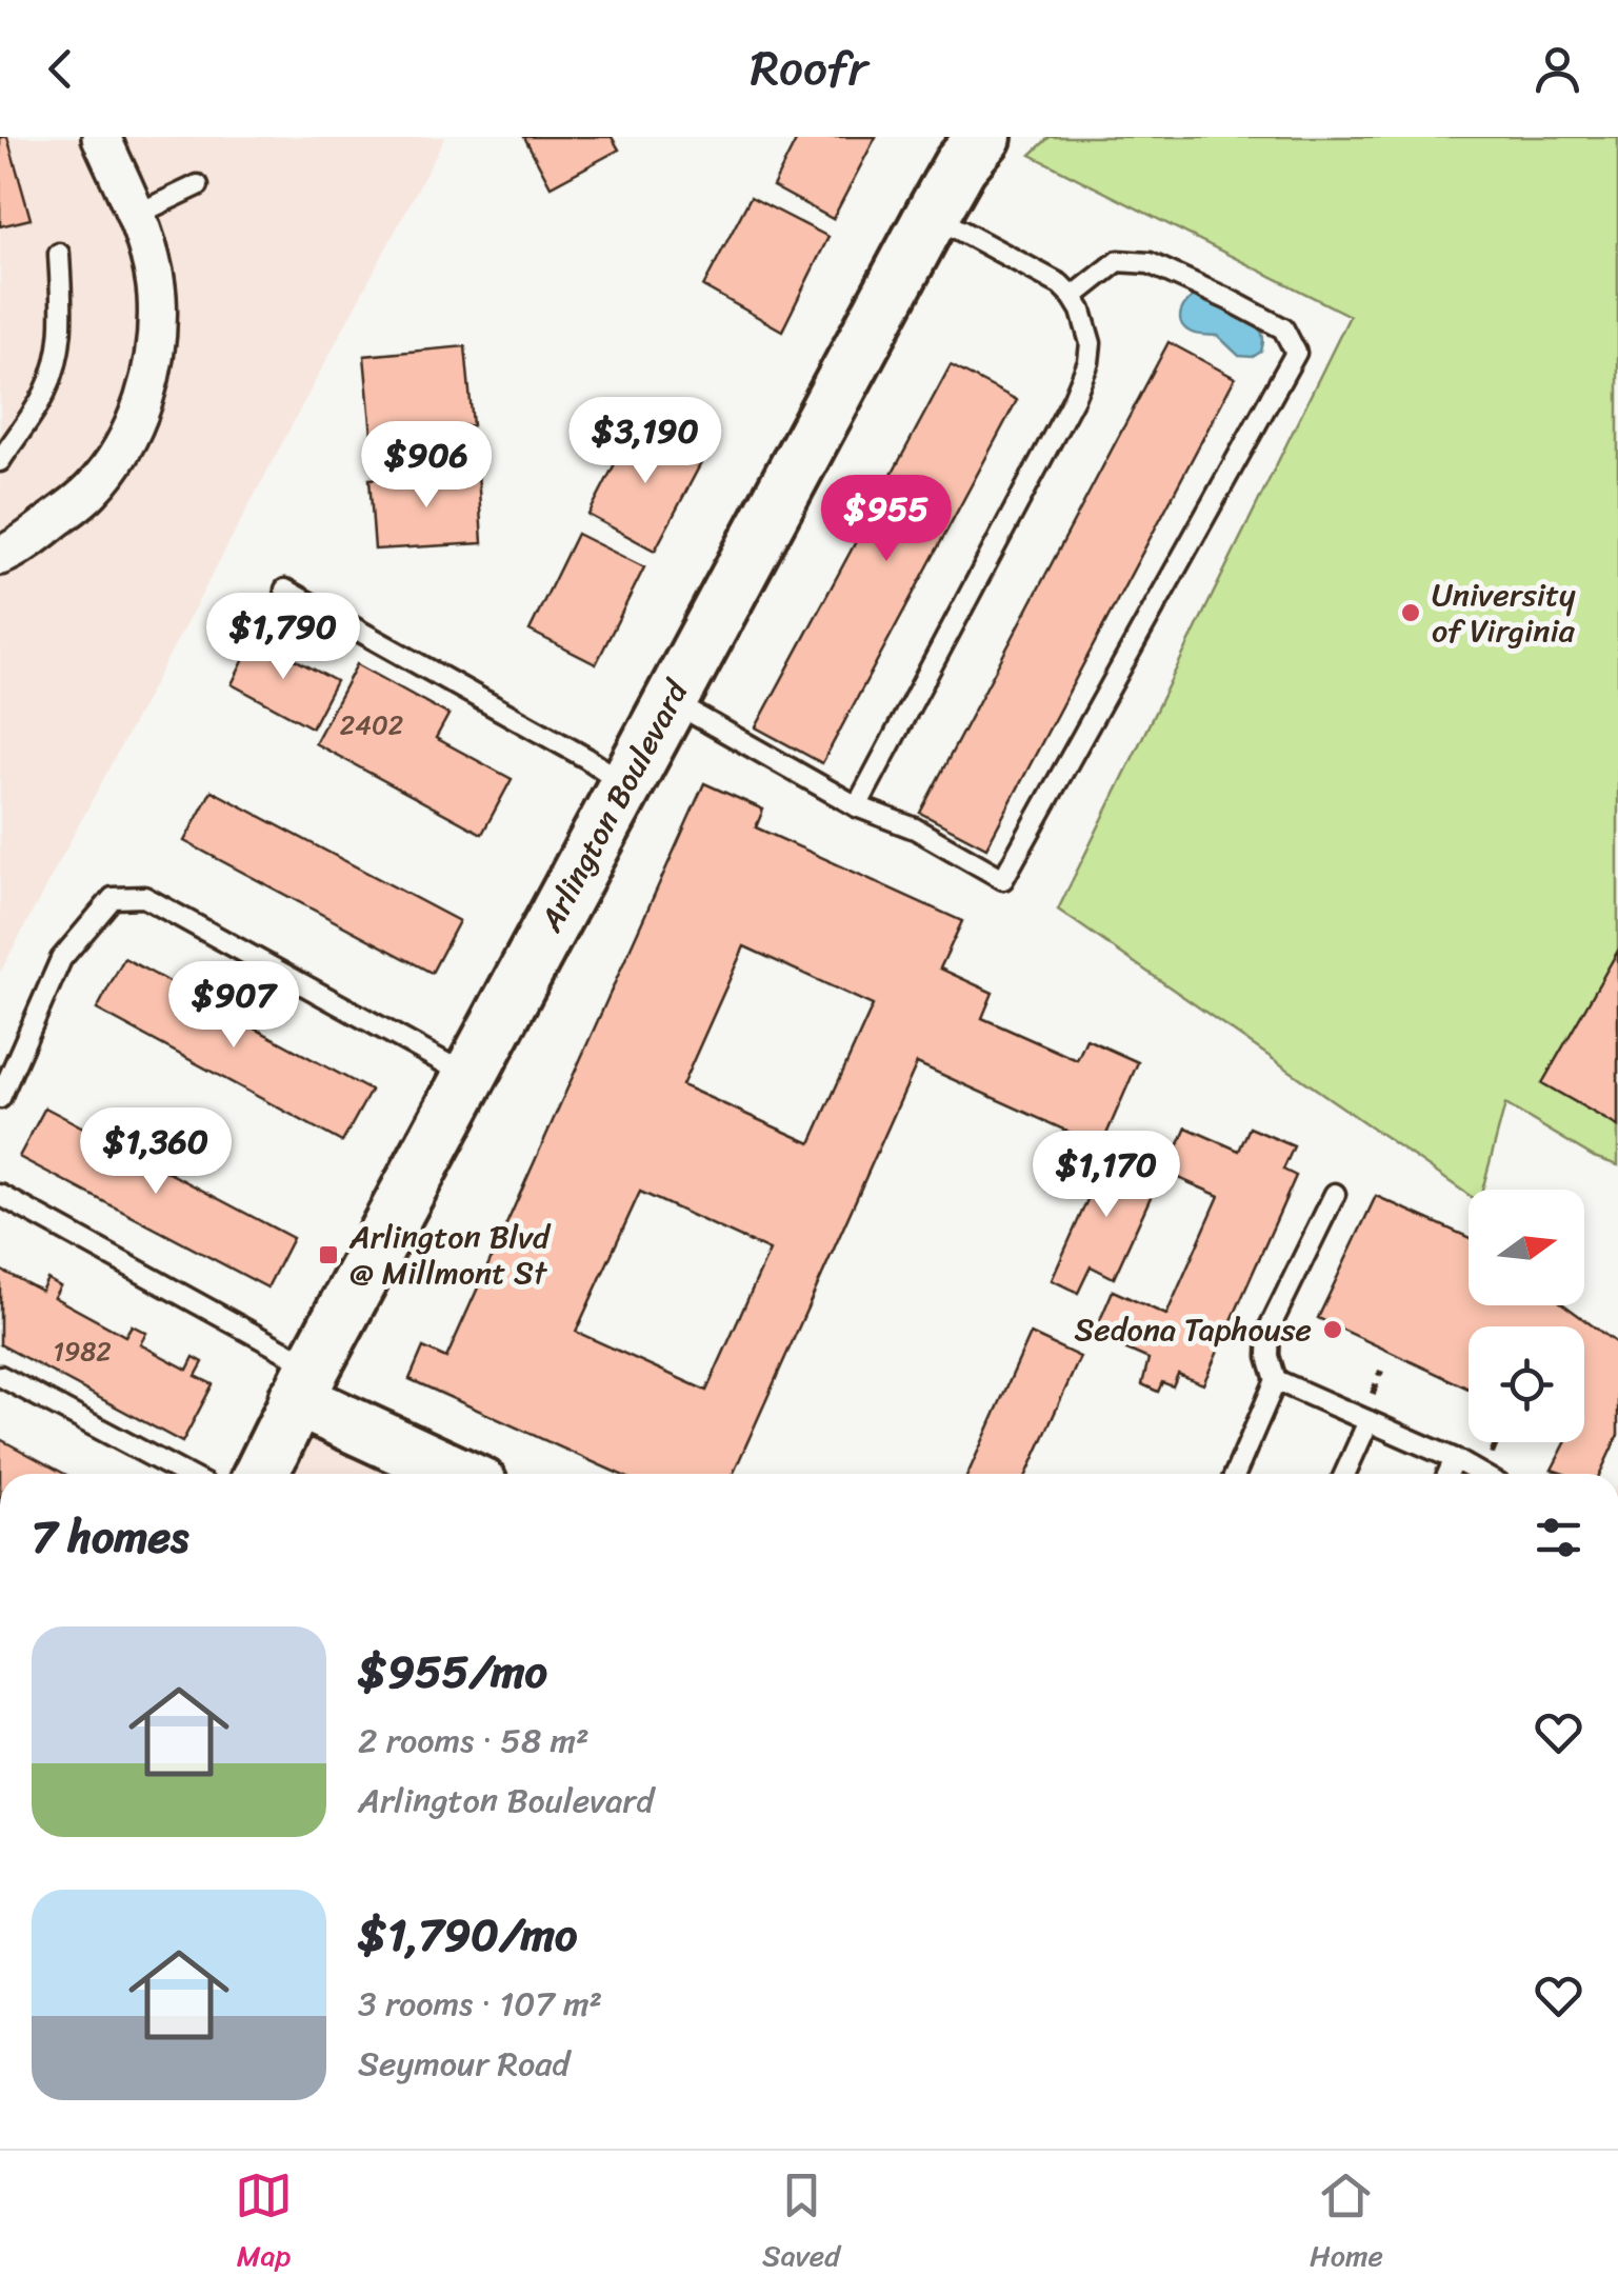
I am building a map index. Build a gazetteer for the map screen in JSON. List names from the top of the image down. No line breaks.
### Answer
{"streets":{"street":["Arlington Boulevard"]},"places":{"other":["University of Virginia","Sedona Taphouse"],"transit":["Arlington Blvd @ Millmont St"]},"house_numbers":["2402","1982"],"north":"right","page":{"header":"Roofr","price":["$3,190","$906","$955","$1,790","$907","$1,360","$1,170"],"heading":"7 homes","list":[{"name":"$955/mo","note":"2 rooms · 58 m² · Arlington Boulevard"},{"name":"$1,790/mo","note":"3 rooms · 107 m² · Seymour Road"}],"tabs":["Map","Saved","Home"]}}
